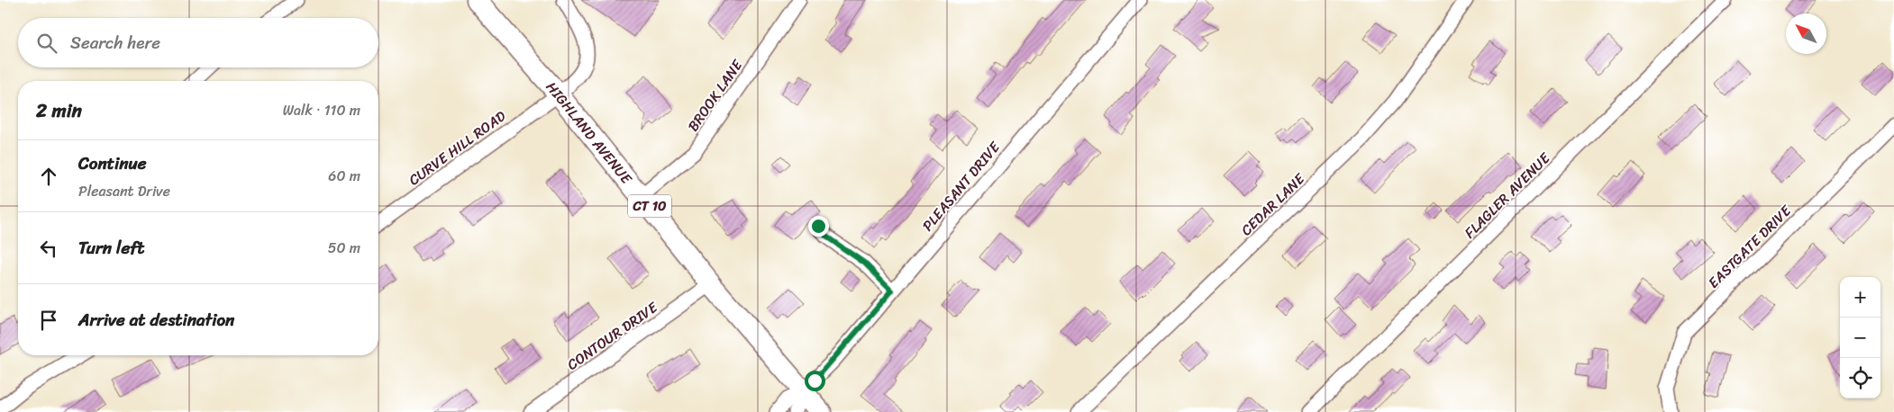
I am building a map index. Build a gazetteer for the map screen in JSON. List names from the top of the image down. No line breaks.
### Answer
{"streets":{"highway":["HIGHLAND AVENUE","CT 10"],"street":["BROOK LANE","CURVE HILL ROAD","PLEASANT DRIVE","FLAGLER AVENUE","CEDAR LANE","EASTGATE DRIVE","CONTOUR DRIVE"]},"crossings":[["BROOK LANE","HIGHLAND AVENUE"],["HIGHLAND AVENUE","CURVE HILL ROAD"],["HIGHLAND AVENUE","PLEASANT DRIVE"],["HIGHLAND AVENUE","CONTOUR DRIVE"]],"north":"top left","page":{"search":"Search here","heading":["2 min","Walk · 110 m"],"list":[["Continue","Pleasant Drive","60 m"],["Turn left","50 m"],"Arrive at destination"],"map_buttons":["+","−"]}}
